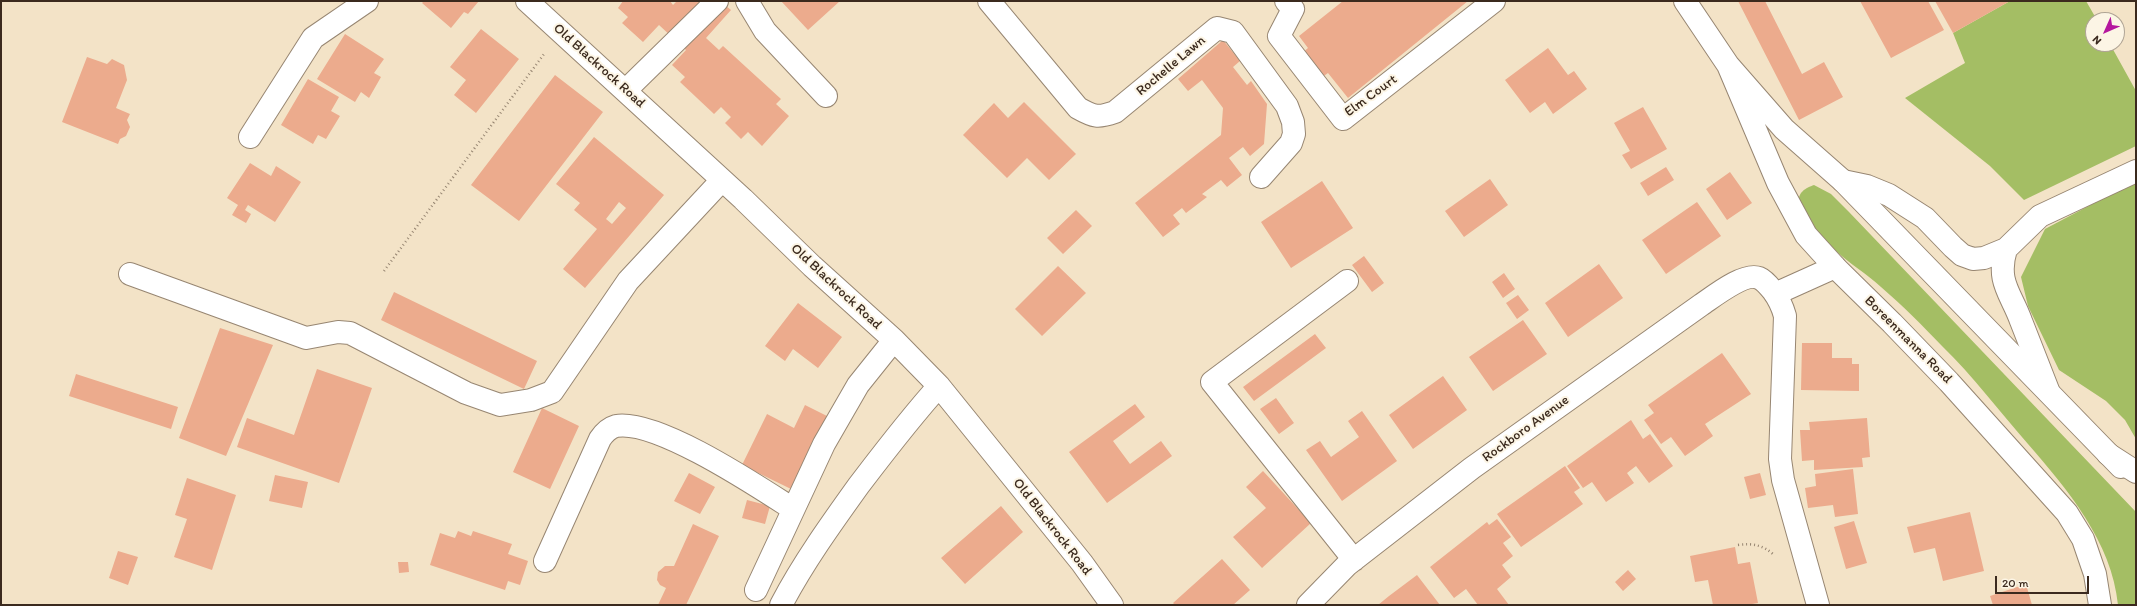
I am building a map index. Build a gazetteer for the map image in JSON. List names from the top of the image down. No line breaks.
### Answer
{"streets":{"main road":["Old Blackrock Road","Rochelle Lawn","Elm Court","Boreenmanna Road","Rockboro Avenue"]},"scale_bar":"20 m","north":"bottom left"}
